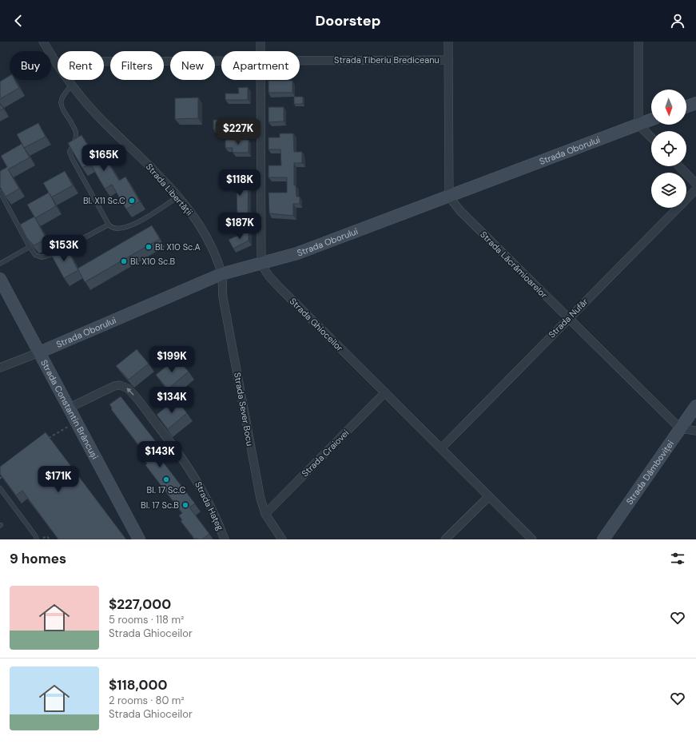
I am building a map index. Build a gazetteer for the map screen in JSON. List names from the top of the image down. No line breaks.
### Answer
{"streets":{"street":["Strada Tiberiu Brediceanu","Strada Oborului","Strada Libertății","Strada Lăcrămioarelor","Strada Nufăr","Strada Ghioceilor","Strada Constantin Brâncuși","Strada Sever Bocu","Strada Craiovei","Strada Dâmboviței","Strada Hațeg"]},"crossings":[["Strada Oborului","Strada Libertății"],["Strada Oborului","Strada Lăcrămioarelor"],["Strada Oborului","Strada Ghioceilor"],["Strada Oborului","Strada Constantin Brâncuși"],["Strada Oborului","Strada Sever Bocu"],["Strada Libertății","Strada Sever Bocu"],["Strada Lăcrămioarelor","Strada Nufăr"],["Strada Lăcrămioarelor","Strada Dâmboviței"],["Strada Nufăr","Strada Ghioceilor"],["Strada Ghioceilor","Strada Craiovei"],["Strada Constantin Brâncuși","Strada Hațeg"],["Strada Sever Bocu","Strada Craiovei"]],"one_way":["Strada Hațeg"],"places":["Bl. X11 Sc.C","Bl. X10 Sc.A","Bl. X10 Sc.B","Bl. 17 Sc.C","Bl. 17 Sc.B"],"north":"bottom","page":{"header":"Doorstep","chip":["Buy","Rent","Filters","New","Apartment"],"price":["$227K","$165K","$118K","$187K","$153K","$199K","$134K","$143K","$171K"],"heading":"9 homes","list":[{"name":"$227,000","note":"5 rooms · 118 m² · Strada Ghioceilor"},{"name":"$118,000","note":"2 rooms · 80 m² · Strada Ghioceilor"}]}}
